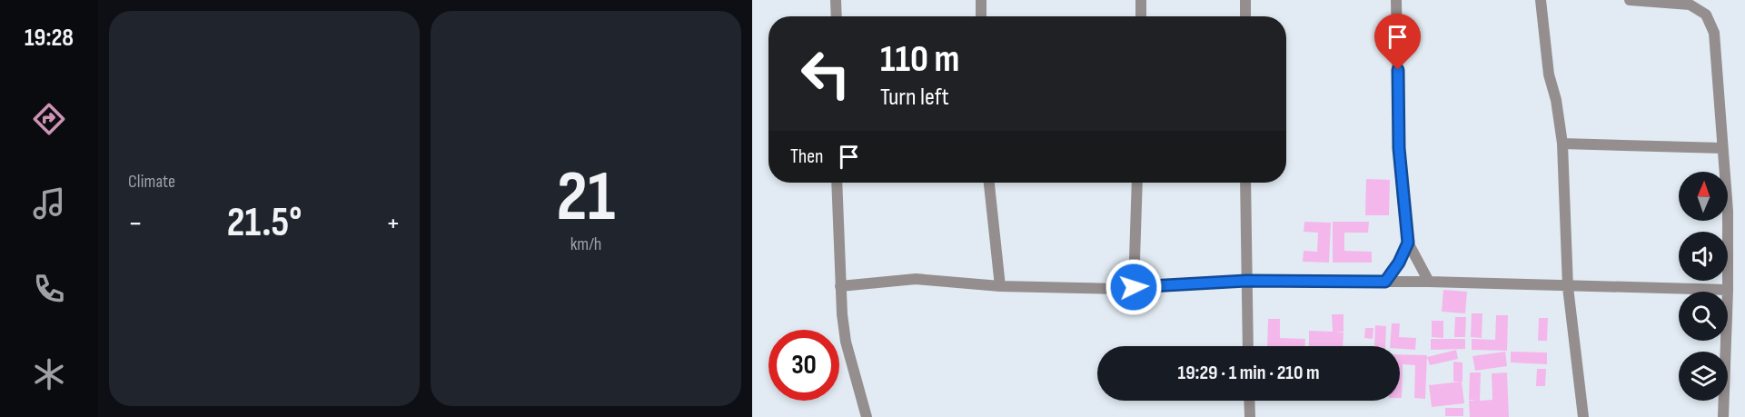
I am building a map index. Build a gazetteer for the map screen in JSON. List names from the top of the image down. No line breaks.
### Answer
{"north":"top","page":{"tabs":"19:28","tile":["Climate",["21","km/h"]],"turn":["110 m","Turn left"],"then":"Then","heat":["−","21.5°","+"],"limit":"30","trip":"19:29 · 1 min · 210 m"}}
